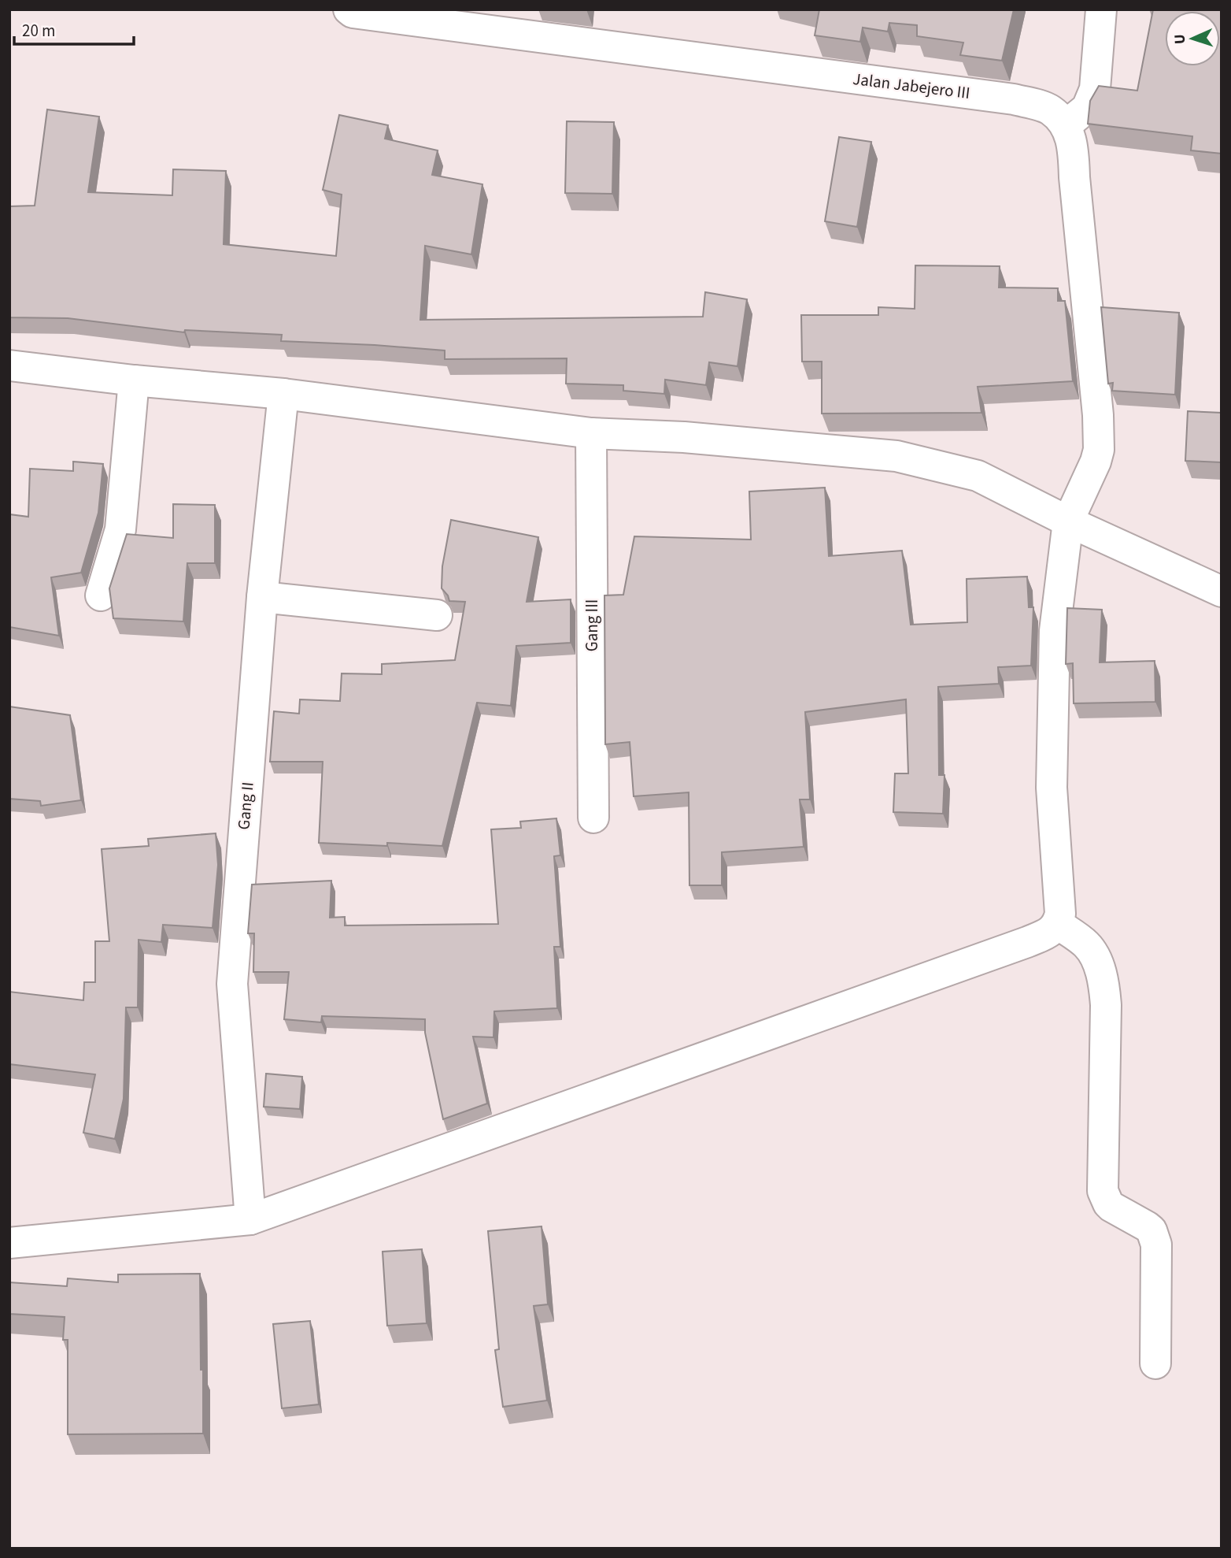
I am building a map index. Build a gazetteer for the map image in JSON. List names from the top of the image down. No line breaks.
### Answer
{"streets":{"street":["Jalan Jabejero III","Gang III","Gang II"]},"scale_bar":"20 m","north":"left"}
